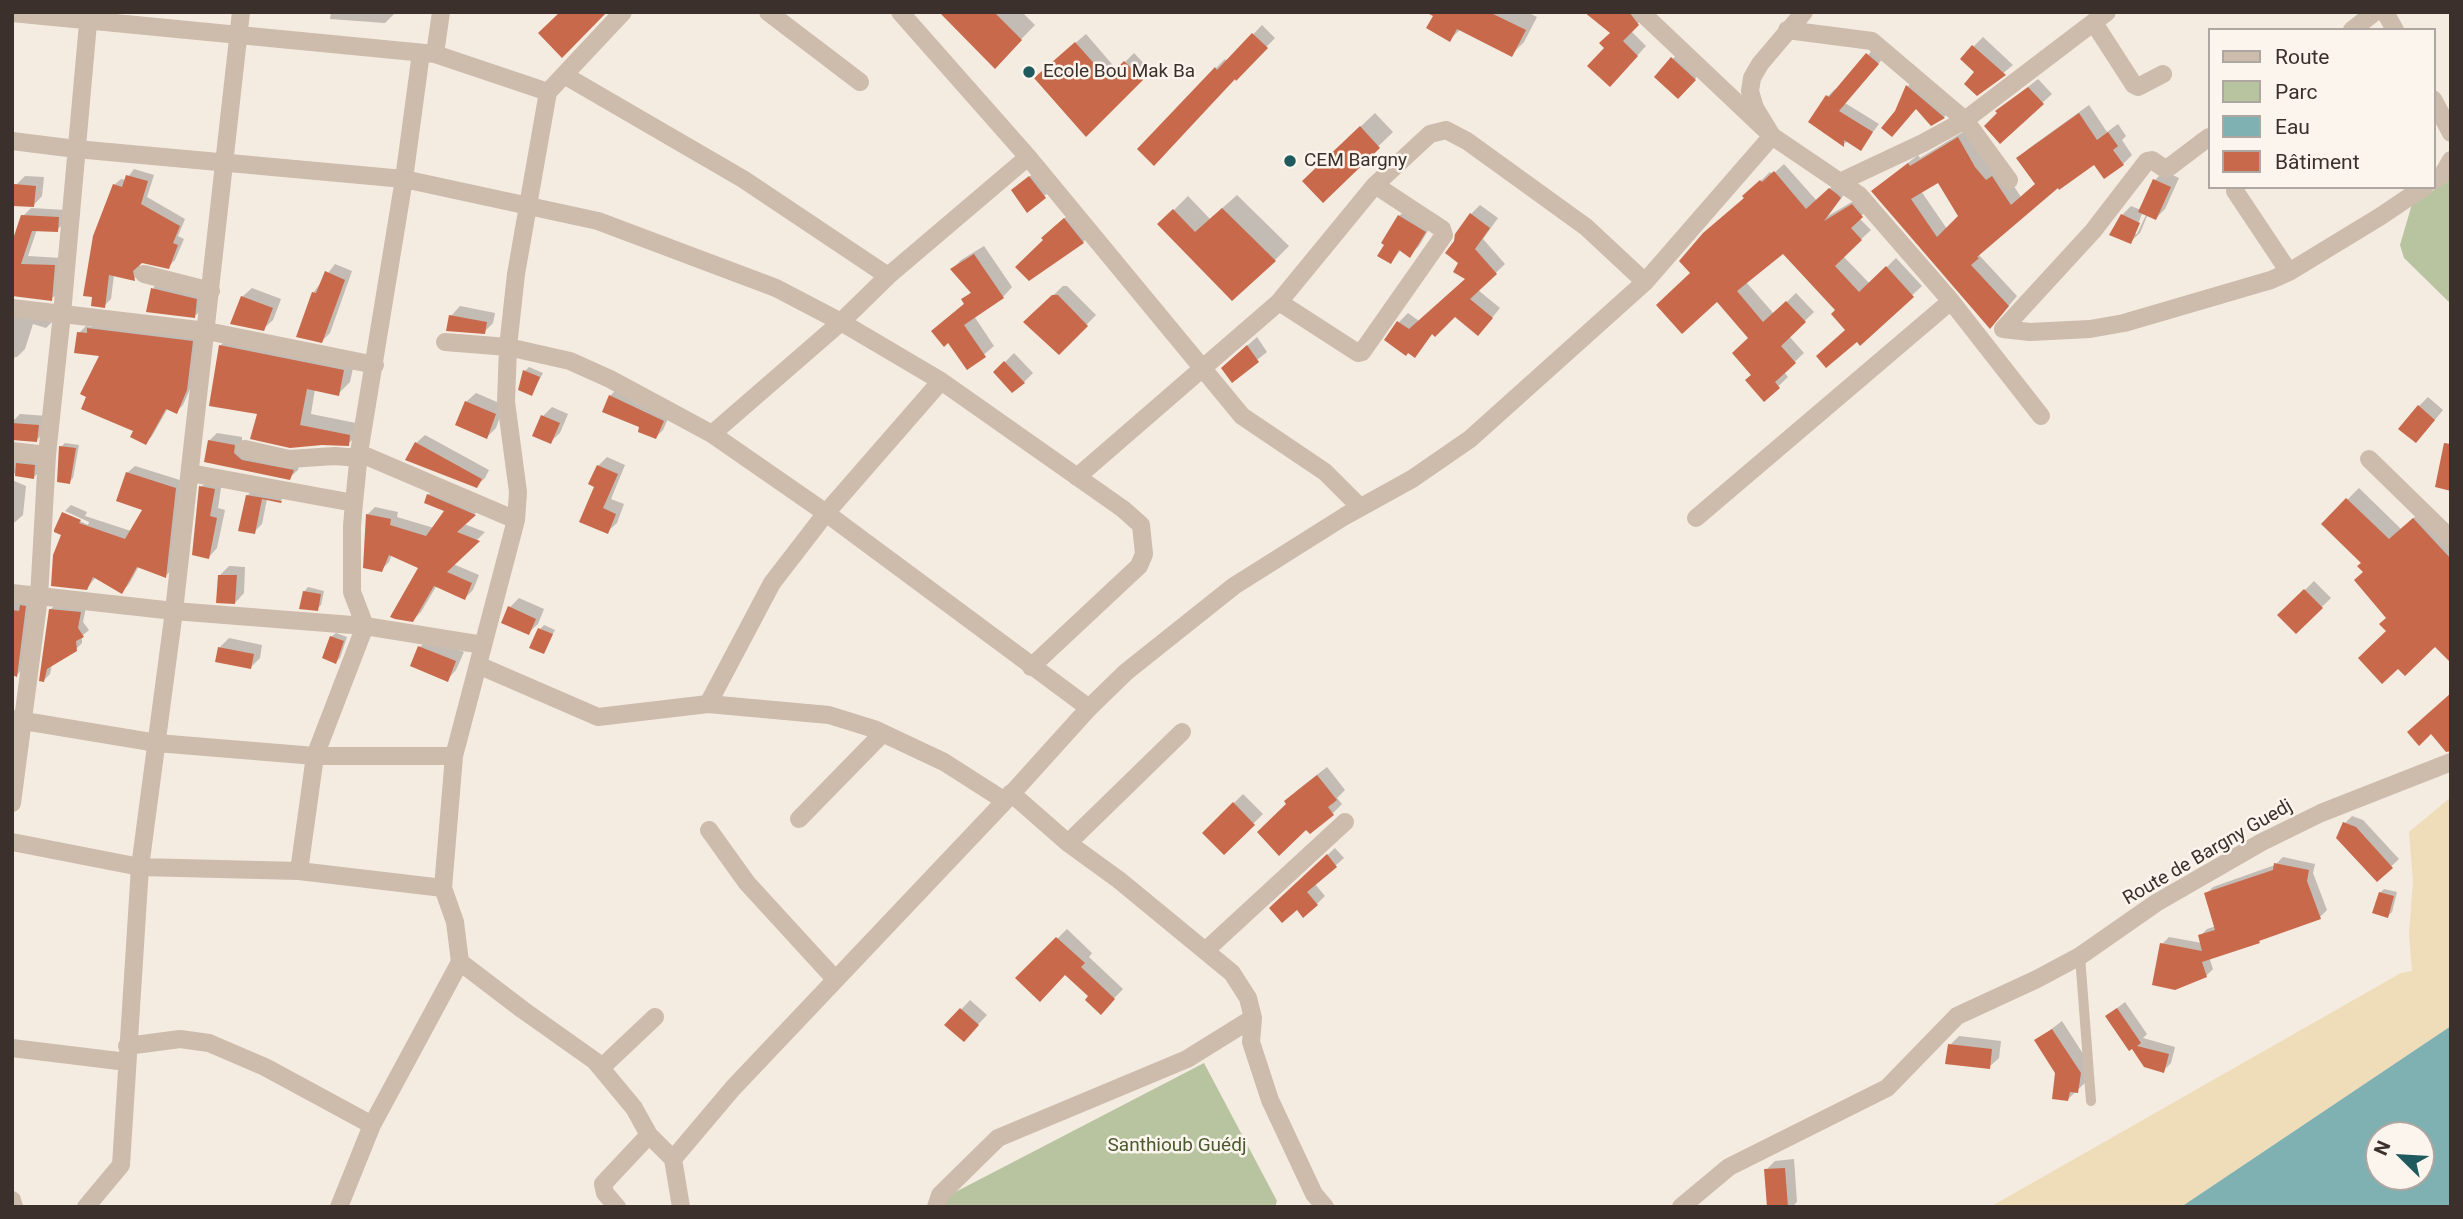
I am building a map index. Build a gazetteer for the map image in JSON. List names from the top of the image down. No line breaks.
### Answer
{"streets":{"street":["Route de Bargny Guedj"]},"parks":["Santhioub Guédj"],"places":["Ecole Bou Mak Ba","CEM Bargny"],"legend":["Route","Parc","Eau","Bâtiment"],"north":"top left"}
